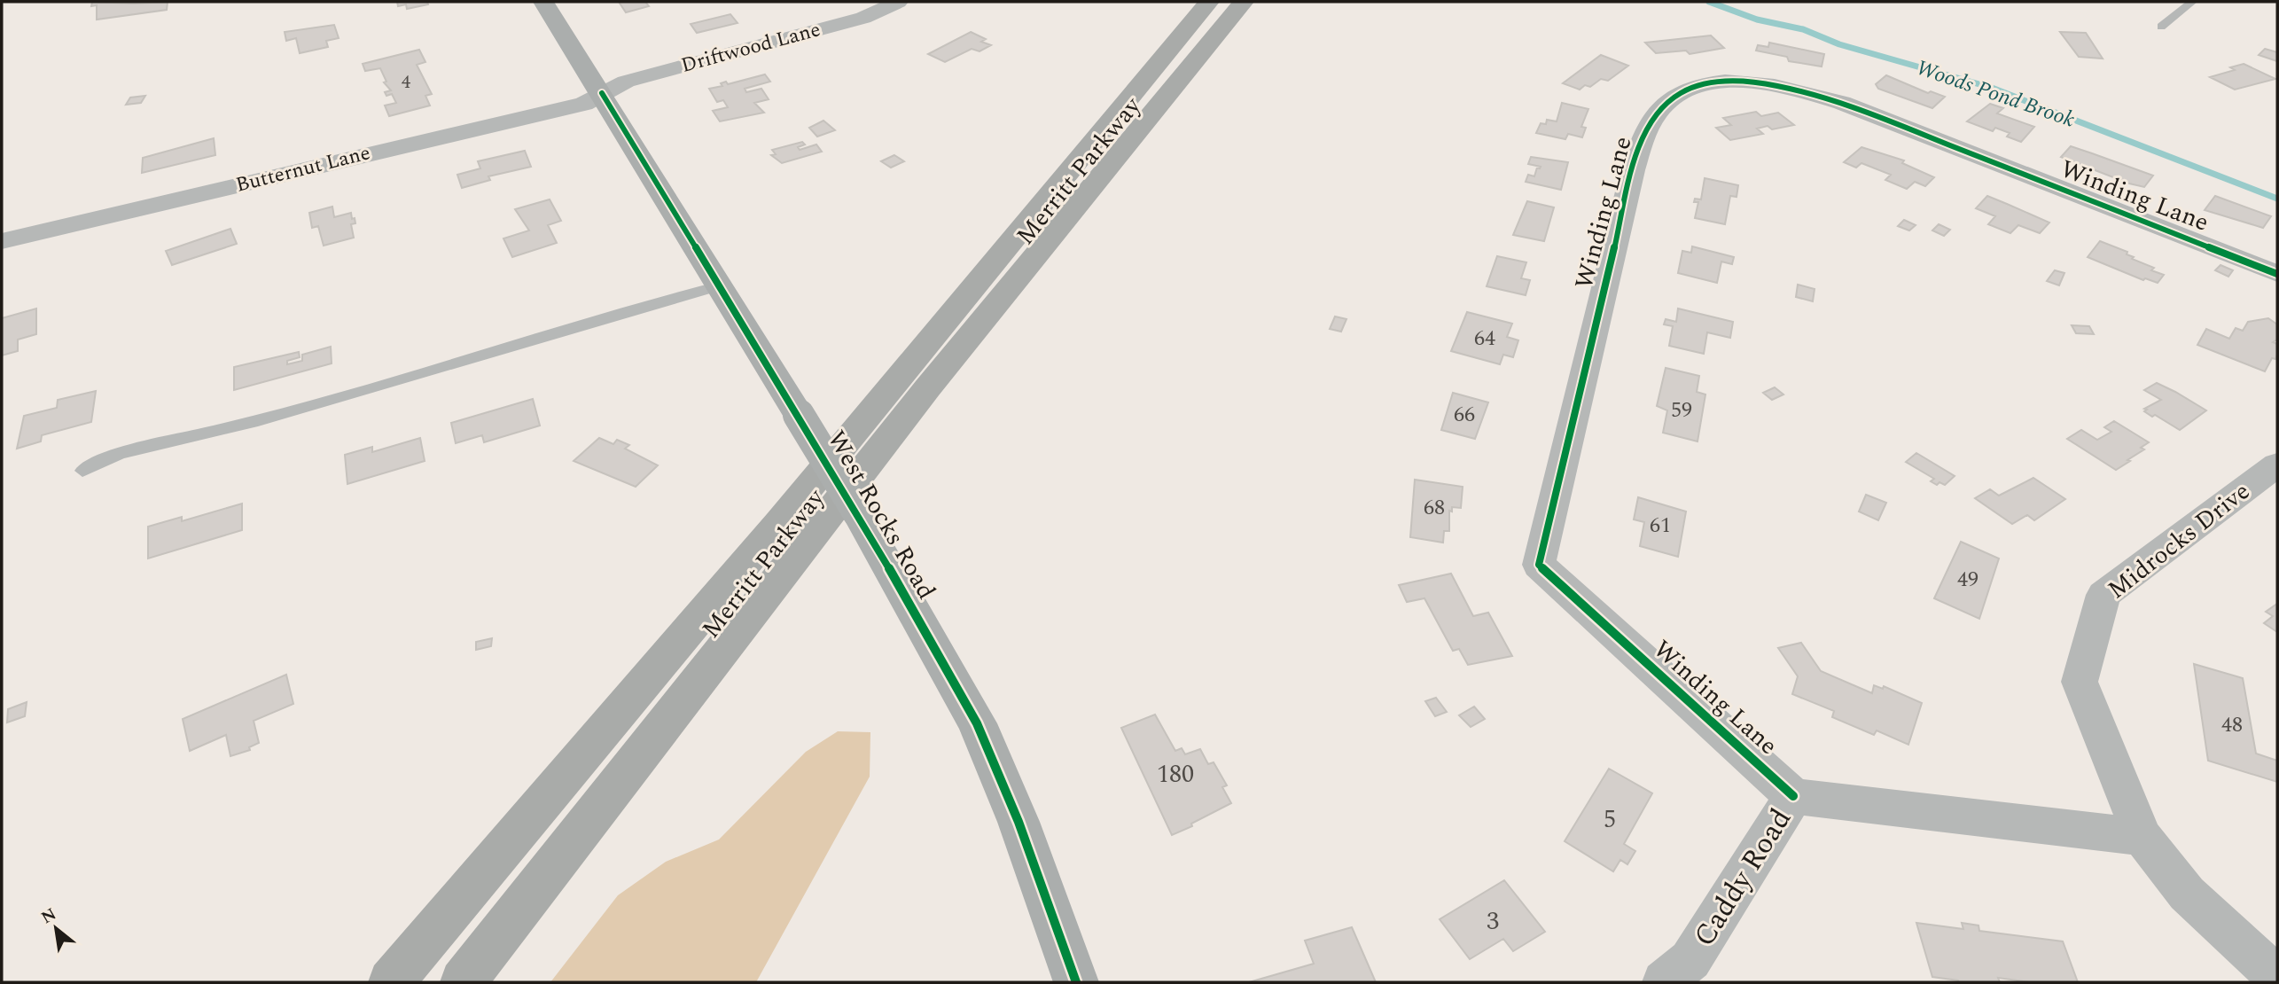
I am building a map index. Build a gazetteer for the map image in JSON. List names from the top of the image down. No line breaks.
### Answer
{"streets":{"highway":["Merritt Parkway"],"main road":["West Rocks Road"],"street":["Driftwood Lane","Butternut Lane","Winding Lane","Midrocks Drive","Caddy Road"]},"crossings":[["Driftwood Lane","Butternut Lane"],["Driftwood Lane","West Rocks Road"],["Butternut Lane","West Rocks Road"],["Winding Lane","Caddy Road"]],"water":["Woods Pond Brook"],"house_numbers":["4","64","59","66","68","61","49","48","180","5","3"],"north":"top left"}
